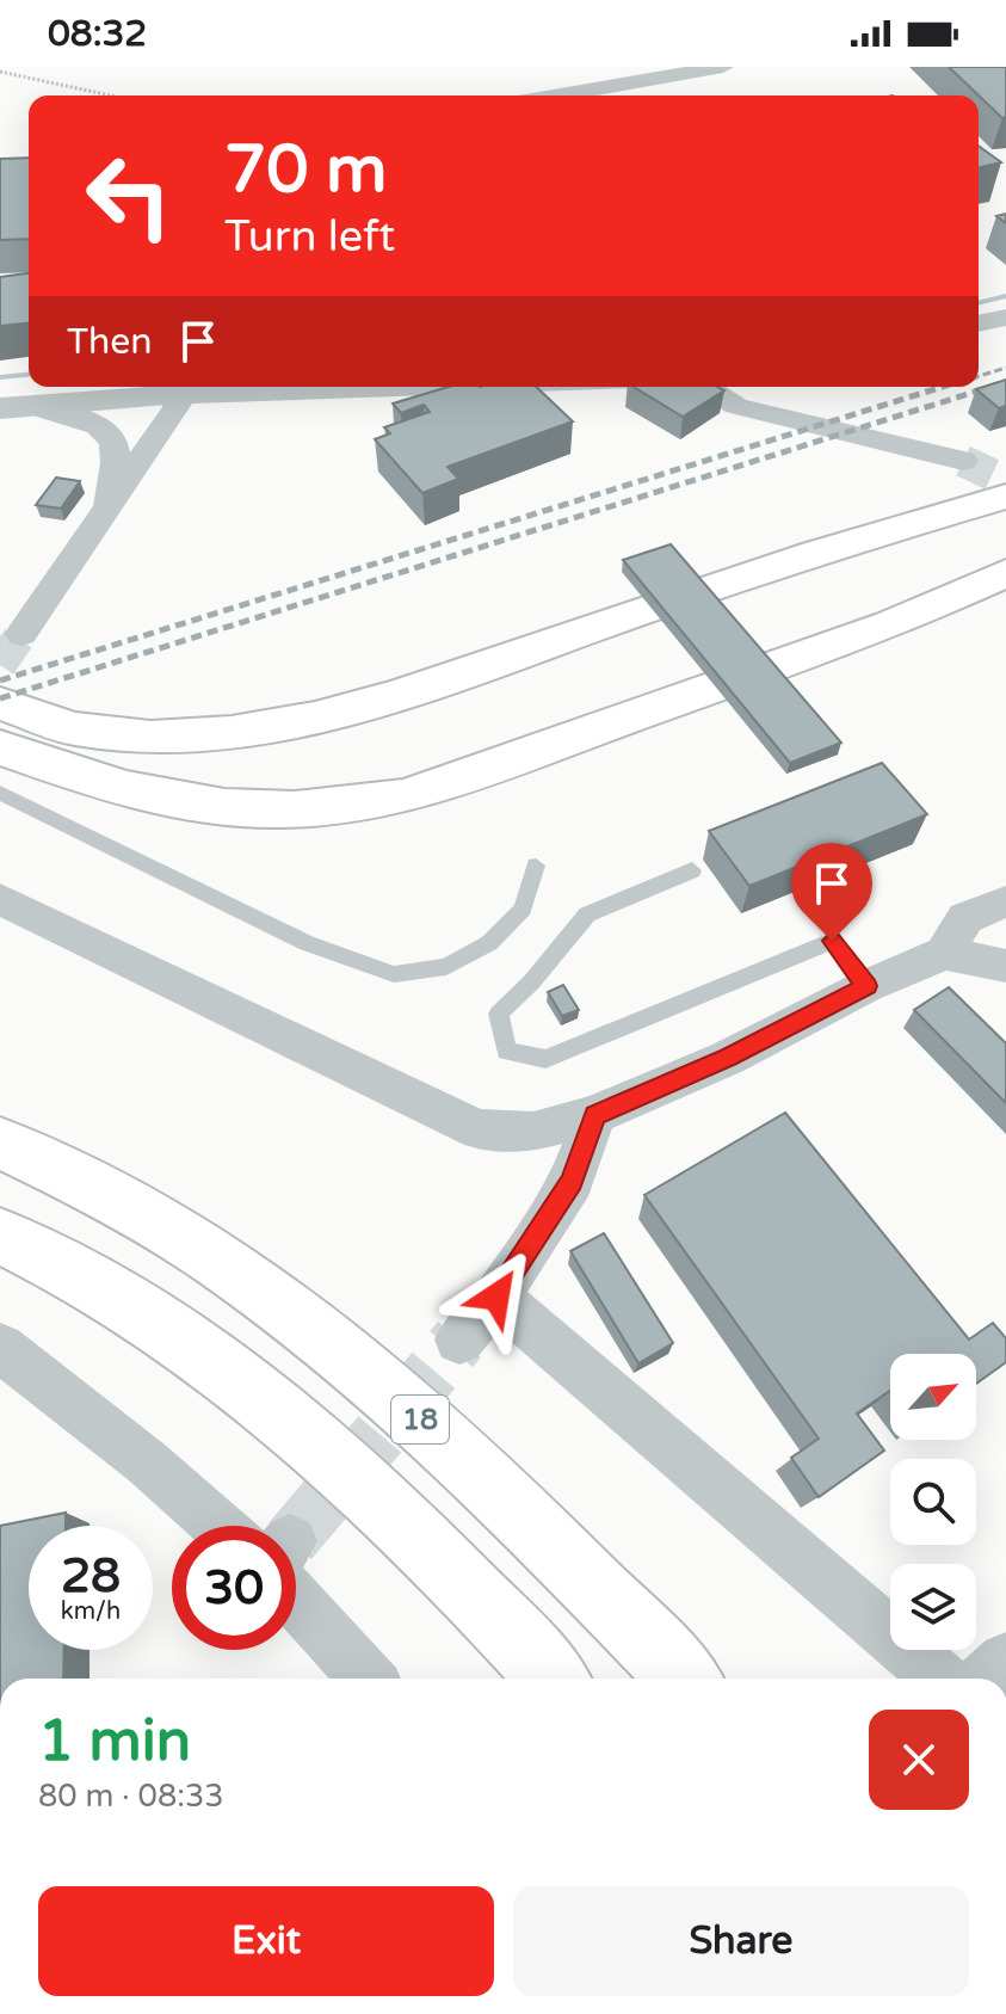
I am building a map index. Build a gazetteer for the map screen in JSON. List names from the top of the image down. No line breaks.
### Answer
{"streets":{"highway":["18"]},"north":"top right","page":{"status":"08:32","turn":["70 m","Turn left"],"then":"Then","speed":"28 km/h","limit":"30","heading":["1 min","80 m · 08:33"],"buttons":["Exit","Share"]}}
